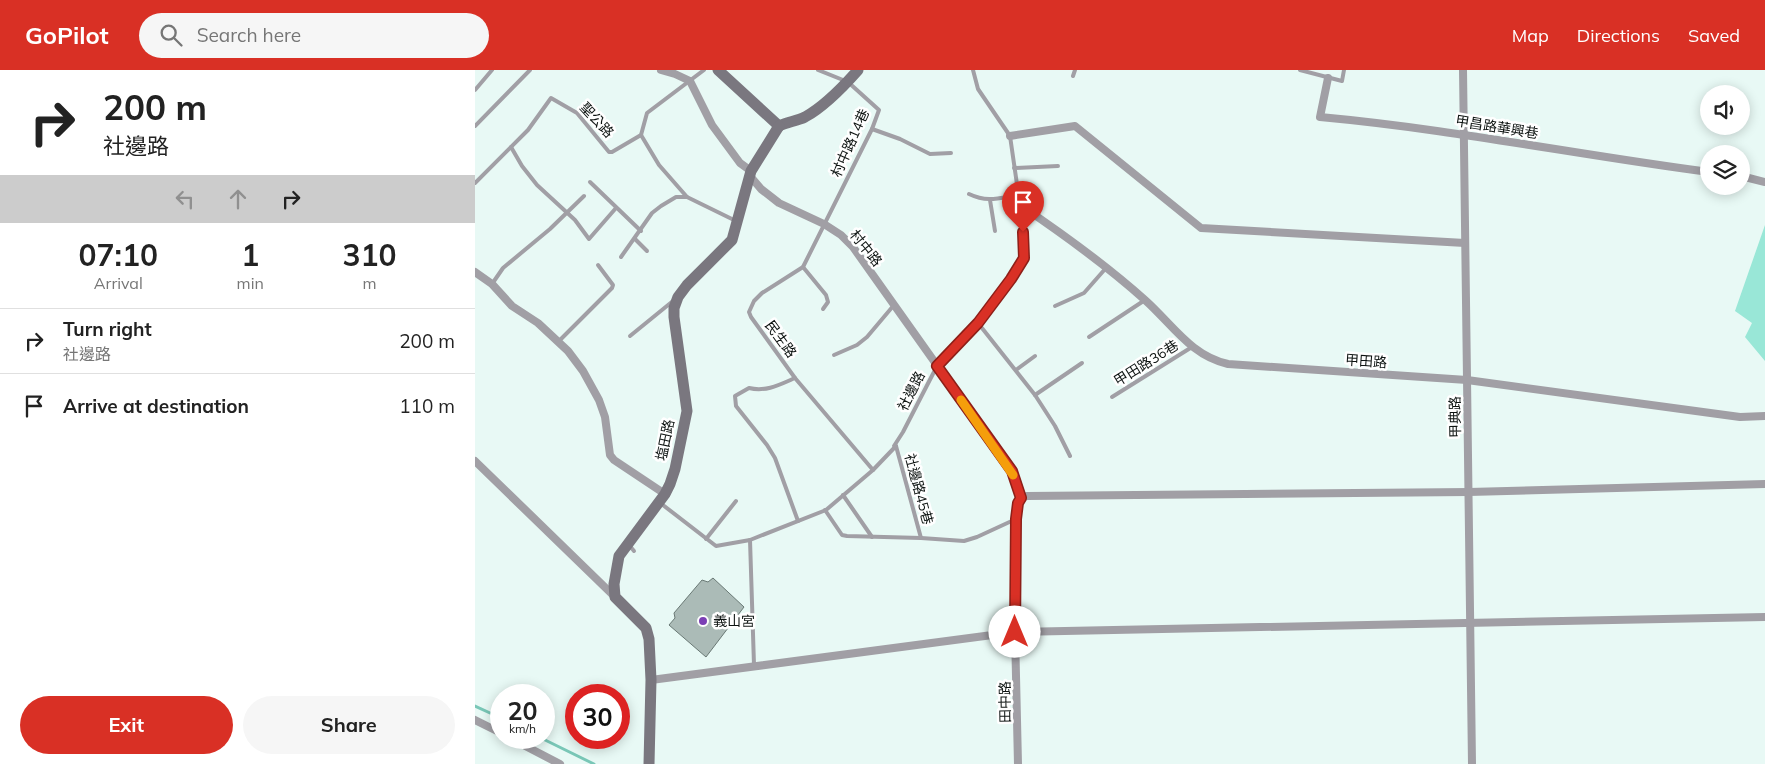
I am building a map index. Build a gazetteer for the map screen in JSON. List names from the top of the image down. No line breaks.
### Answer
{"streets":{"street":["甲昌路華興巷","村中路","甲田路","甲典路","塩田路","田中路"],"lane":["聖公路","村中路14巷","民生路","甲田路36巷","社邊路","社邊路45巷"]},"crossings":[["甲昌路華興巷","甲典路"],["村中路14巷","村中路"],["村中路","社邊路"],["民生路","社邊路"],["甲田路","甲田路36巷"],["甲田路","社邊路"],["甲田路","甲典路"],["社邊路","塩田路"],["社邊路","社邊路45巷"]],"places":["義山宮"],"page":{"header":"GoPilot","search":"Search here","nav":["Map","Directions","Saved"],"turn":["200 m","社邊路"],"eta":["07:10","Arrival","1","min","310","m"],"list":[{"name":"Turn right","note":"社邊路","value":"200 m"},{"name":"Arrive at destination","value":"110 m"}],"speed":"20 km/h","limit":"30","buttons":["Exit","Share"]}}
